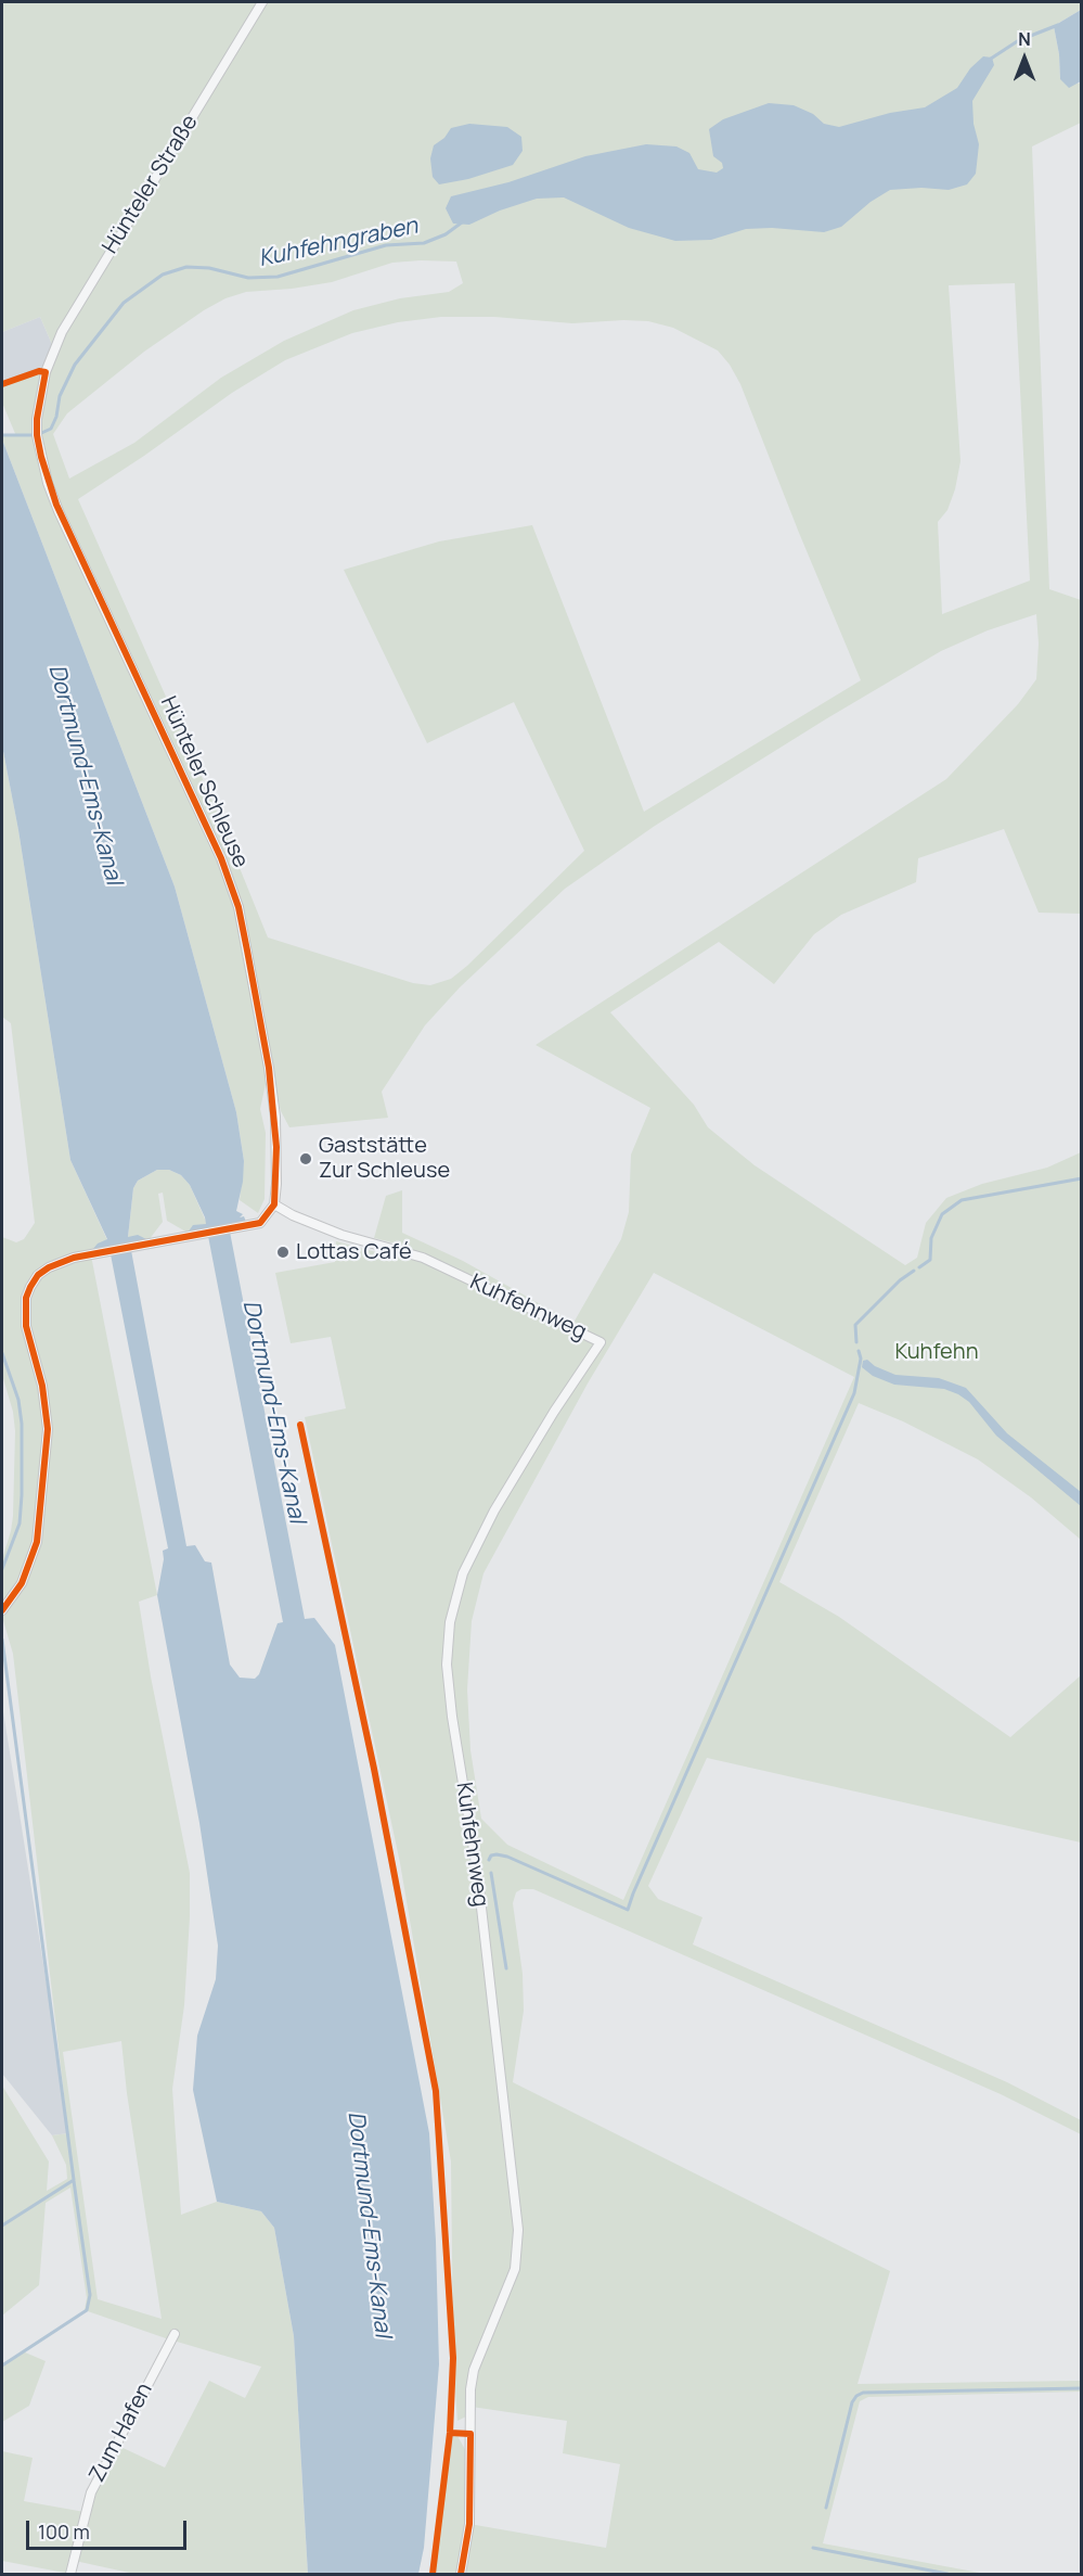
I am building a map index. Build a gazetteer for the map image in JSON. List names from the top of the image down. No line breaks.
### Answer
{"streets":{"street":["Hünteler Straße","Hünteler Schleuse","Kuhfehnweg","Zum Hafen"]},"crossings":[["Hünteler Straße","Hünteler Schleuse"],["Hünteler Schleuse","Kuhfehnweg"]],"water":["Kuhfehngraben","Dortmund-Ems-Kanal"],"parks":["Kuhfehn"],"places":["Gaststätte Zur Schleuse","Lottas Café"],"scale_bar":"100 m","north":"top"}
